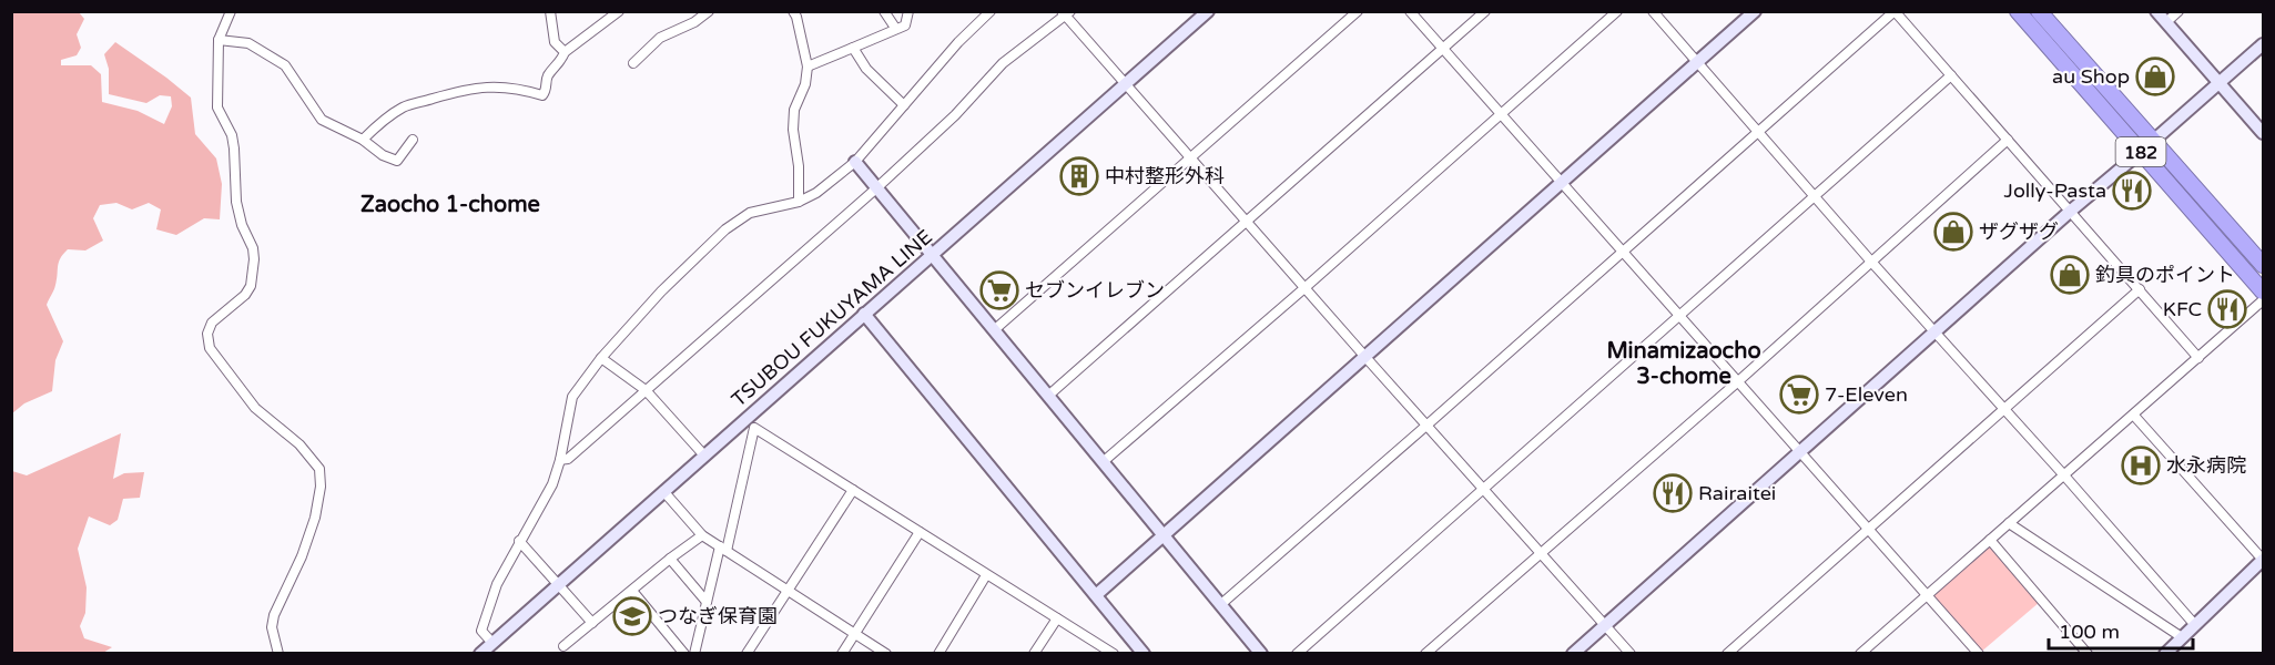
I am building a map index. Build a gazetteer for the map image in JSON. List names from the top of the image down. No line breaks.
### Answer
{"streets":{"highway":["182"],"street":["TSUBOU FUKUYAMA LINE"]},"districts":["Zaocho 1-chome","Minamizaocho 3-chome"],"places":{"shop":["au Shop","ザグザグ","釣具のポイント"],"building":["中村整形外科"],"restaurant":["Jolly-Pasta","KFC","Rairaitei"],"supermarket":["セブンイレブン","7-Eleven"],"hospital":["水永病院"],"school or university":["つなぎ保育園"]},"scale_bar":"100 m"}
